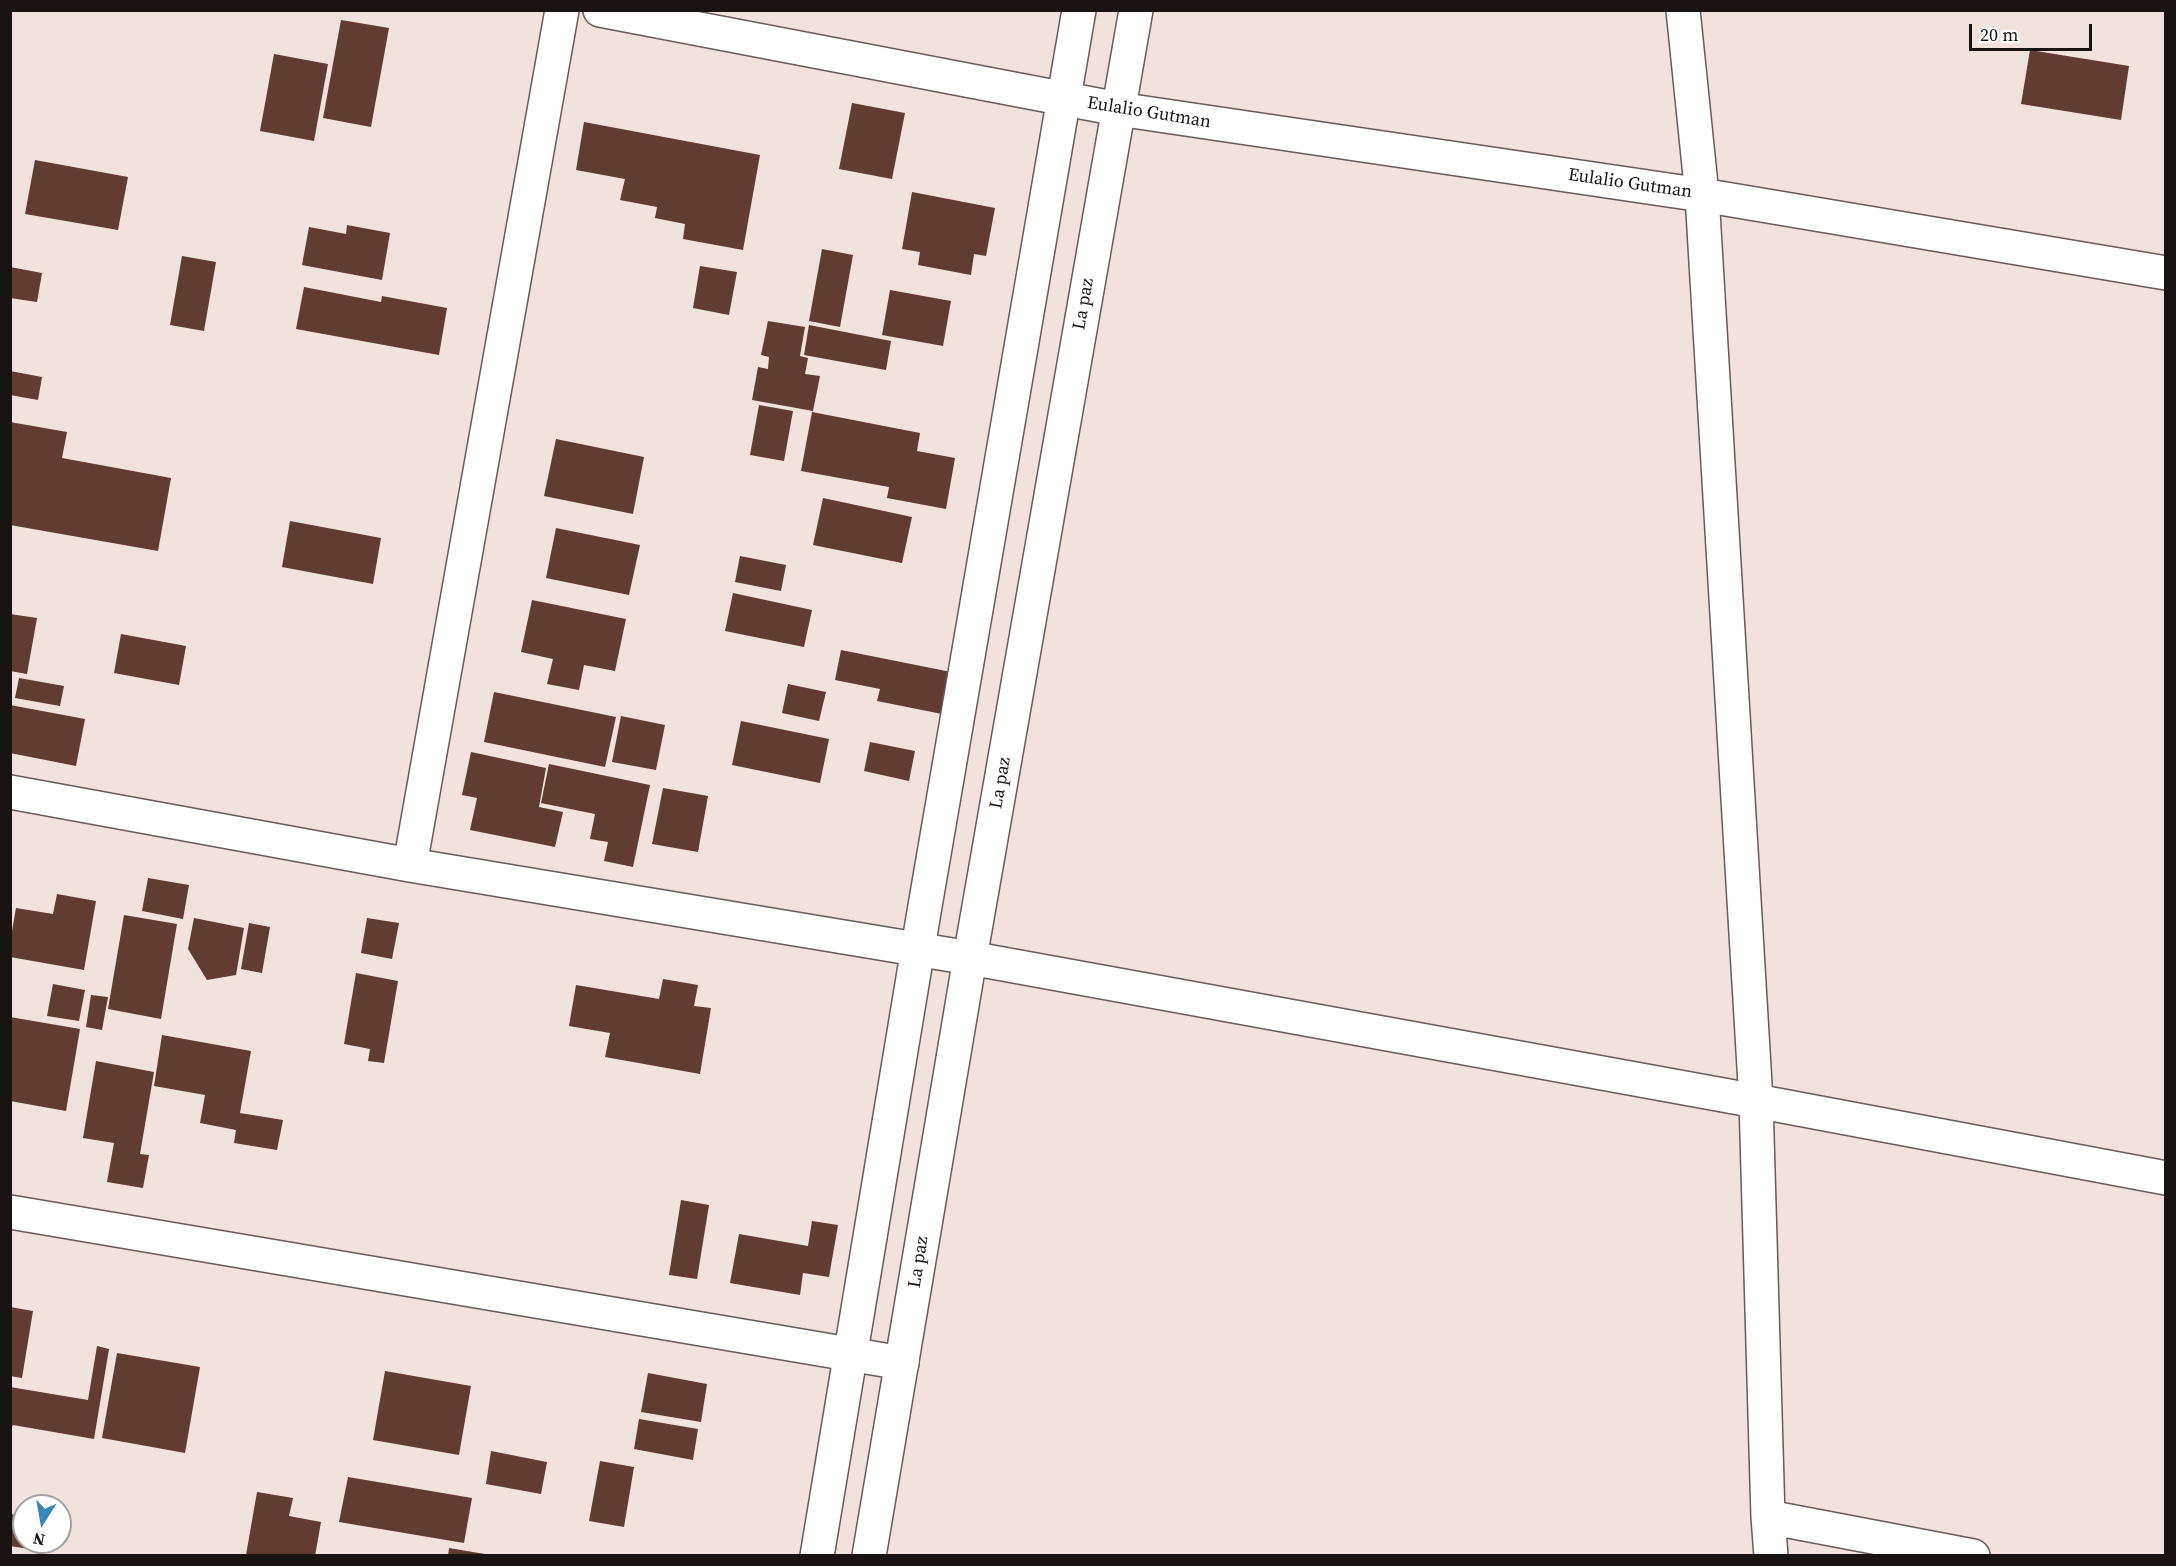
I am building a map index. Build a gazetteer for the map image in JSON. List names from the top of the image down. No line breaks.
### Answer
{"streets":{"street":["Eulalio Gutman","La paz"]},"crossings":[["Eulalio Gutman","La paz"]],"scale_bar":"20 m","north":"bottom"}
